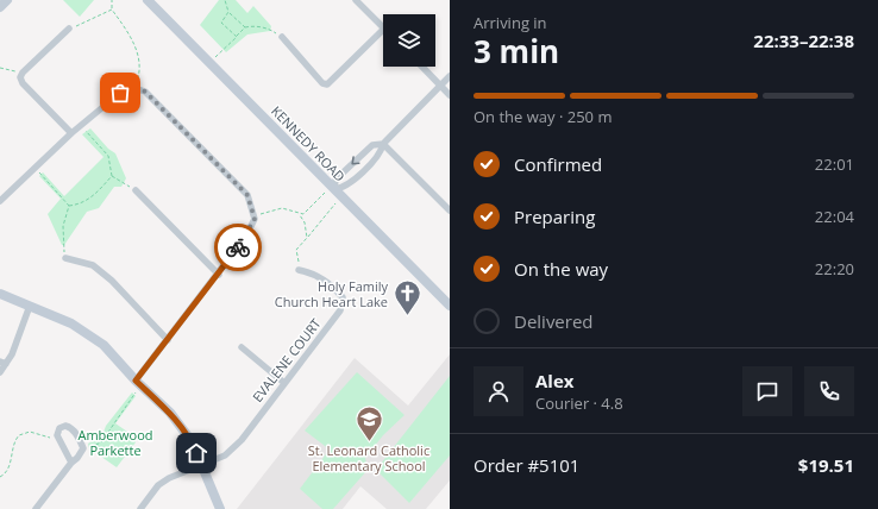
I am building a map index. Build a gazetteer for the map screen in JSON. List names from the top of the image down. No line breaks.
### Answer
{"streets":{"main road":["KENNEDY ROAD"],"street":["EVALENE COURT"]},"parks":["Amberwood Parkette"],"places":{"church":["Holy Family Church Heart Lake"],"school or university":["St. Leonard Catholic Elementary School"]},"page":{"heading":["3 min","Arriving in","22:33–22:38"],"panel":["Alex","Courier · 4.8","Order #5101","$19.51"],"bar":"On the way · 250 m","list":[["Confirmed","22:01"],["Preparing","22:04"],["On the way","22:20"],"Delivered"]}}
